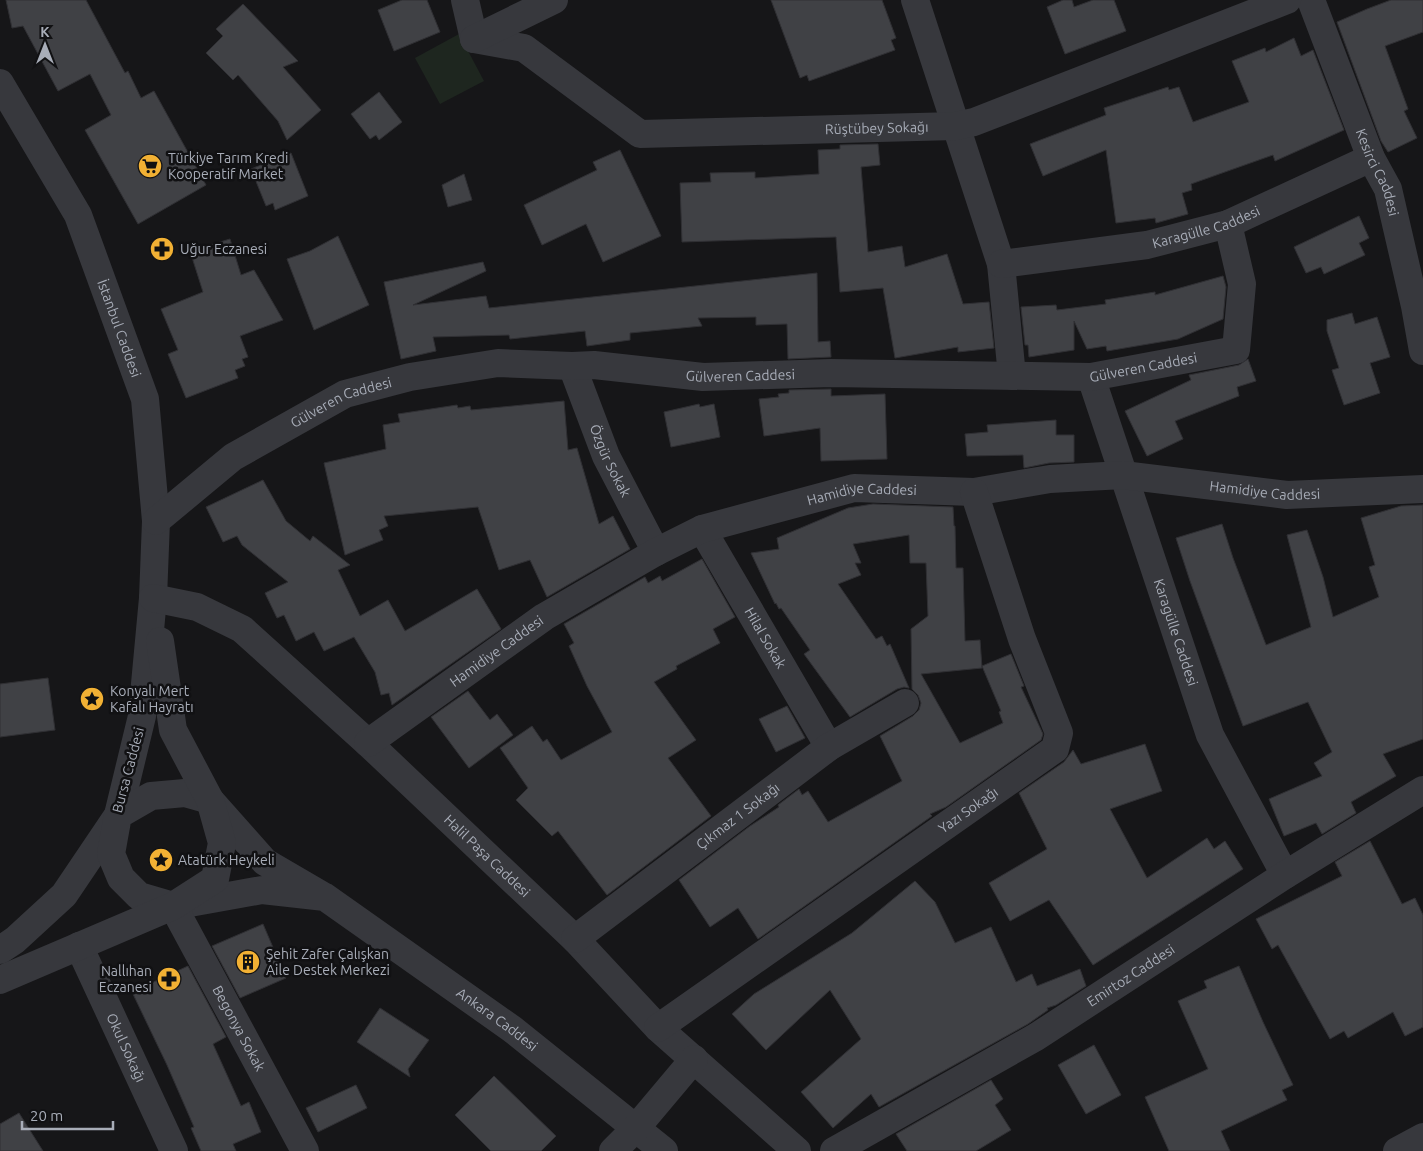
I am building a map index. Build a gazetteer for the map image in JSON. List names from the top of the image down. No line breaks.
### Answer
{"streets":{"street":["Rüştübey Sokağı","Kesirci Caddesi","Karagülle Caddesi","İstanbul Caddesi","Gülveren Caddesi","Özgür Sokak","Hamidiye Caddesi","Hilal Sokak","Bursa Caddesi","Yazı Sokağı","Çıkmaz 1 Sokağı","Halil Paşa Caddesi","Emirtoz Caddesi","Ankara Caddesi","Begonya Sokak","Okul Sokağı"]},"crossings":[["Kesirci Caddesi","Karagülle Caddesi"],["Karagülle Caddesi","Gülveren Caddesi"],["Karagülle Caddesi","Hamidiye Caddesi"],["Karagülle Caddesi","Emirtoz Caddesi"],["İstanbul Caddesi","Gülveren Caddesi"],["İstanbul Caddesi","Bursa Caddesi"],["İstanbul Caddesi","Halil Paşa Caddesi"],["Gülveren Caddesi","Özgür Sokak"],["Özgür Sokak","Hamidiye Caddesi"],["Hamidiye Caddesi","Hilal Sokak"],["Hamidiye Caddesi","Yazı Sokağı"],["Hamidiye Caddesi","Halil Paşa Caddesi"],["Hilal Sokak","Çıkmaz 1 Sokağı"],["Bursa Caddesi","Halil Paşa Caddesi"],["Bursa Caddesi","Ankara Caddesi"],["Bursa Caddesi","Begonya Sokak"],["Yazı Sokağı","Halil Paşa Caddesi"],["Çıkmaz 1 Sokağı","Halil Paşa Caddesi"],["Ankara Caddesi","Begonya Sokak"]],"places":{"supermarket":["Türkiye Tarım Kredi Kooperatif Market"],"pharmacy":["Uğur Eczanesi","Nallıhan Eczanesi"],"place":["Konyalı Mert Kafalı Hayratı","Atatürk Heykeli"],"building":["Şehit Zafer Çalışkan Aile Destek Merkezi"]},"scale_bar":"20 m","north":"top"}
